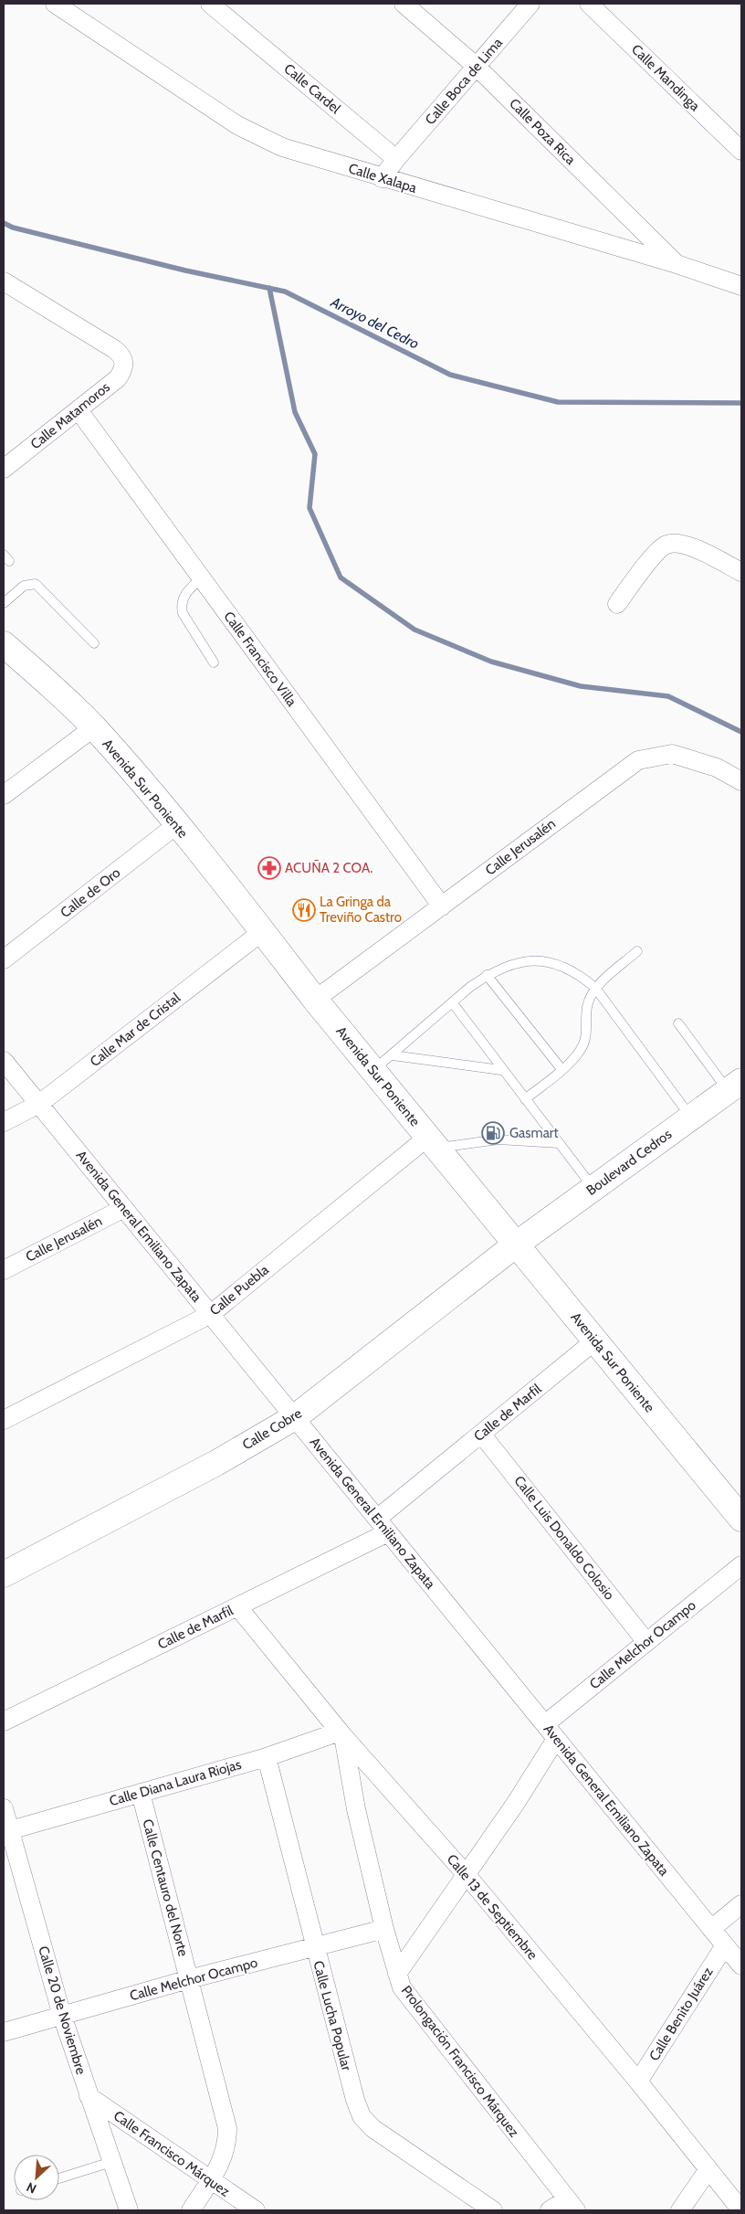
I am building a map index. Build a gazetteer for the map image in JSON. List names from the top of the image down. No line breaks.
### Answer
{"streets":{"main road":["Avenida Sur Poniente","Boulevard Cedros","Calle Cobre"],"street":["Calle Mandinga","Calle Boca de Lima","Calle Cardel","Calle Poza Rica","Calle Xalapa","Calle Matamoros","Calle Francisco Villa","Calle Jerusalén","Calle de Oro","Calle Mar de Cristal","Avenida General Emiliano Zapata","Calle Puebla","Calle de Marfil","Calle Luis Donaldo Colosio","Calle Melchor Ocampo","Calle Diana Laura Riojas","Calle Centauro del Norte","Calle 13 de Septiembre","Calle 20 de Noviembre","Calle Benito Juárez","Calle Lucha Popular","Prolongación Francisco Márquez","Calle Francisco Márquez"]},"crossings":[["Calle Boca de Lima","Calle Cardel"],["Calle Boca de Lima","Calle Poza Rica"],["Calle Poza Rica","Calle Xalapa"],["Calle Matamoros","Calle Francisco Villa"],["Calle Francisco Villa","Calle Jerusalén"],["Avenida Sur Poniente","Calle Jerusalén"],["Avenida Sur Poniente","Calle de Oro"],["Avenida Sur Poniente","Calle Mar de Cristal"],["Avenida Sur Poniente","Boulevard Cedros"],["Avenida Sur Poniente","Calle Puebla"],["Avenida Sur Poniente","Calle de Marfil"],["Avenida Sur Poniente","Calle Cobre"],["Calle Jerusalén","Avenida General Emiliano Zapata"],["Calle Mar de Cristal","Avenida General Emiliano Zapata"],["Boulevard Cedros","Calle Cobre"],["Avenida General Emiliano Zapata","Calle Puebla"],["Avenida General Emiliano Zapata","Calle de Marfil"],["Avenida General Emiliano Zapata","Calle Cobre"],["Avenida General Emiliano Zapata","Calle Melchor Ocampo"],["Avenida General Emiliano Zapata","Calle Benito Juárez"],["Calle de Marfil","Calle Luis Donaldo Colosio"],["Calle de Marfil","Calle 13 de Septiembre"],["Calle Luis Donaldo Colosio","Calle Melchor Ocampo"],["Calle Melchor Ocampo","Calle Centauro del Norte"],["Calle Melchor Ocampo","Calle 13 de Septiembre"],["Calle Melchor Ocampo","Calle 20 de Noviembre"],["Calle Melchor Ocampo","Calle Lucha Popular"],["Calle Melchor Ocampo","Prolongación Francisco Márquez"],["Calle Diana Laura Riojas","Calle Centauro del Norte"],["Calle Diana Laura Riojas","Calle 13 de Septiembre"],["Calle Diana Laura Riojas","Calle 20 de Noviembre"],["Calle Diana Laura Riojas","Calle Lucha Popular"],["Calle Diana Laura Riojas","Prolongación Francisco Márquez"],["Calle Centauro del Norte","Calle Francisco Márquez"],["Calle 13 de Septiembre","Calle Benito Juárez"],["Calle 13 de Septiembre","Prolongación Francisco Márquez"],["Calle 20 de Noviembre","Calle Francisco Márquez"]],"water":["Arroyo del Cedro"],"places":{"pharmacy":["ACUÑA 2 COA."],"restaurant":["La Gringa da Treviño Castro"],"fuel station":["Gasmart"]},"north":"bottom left"}
